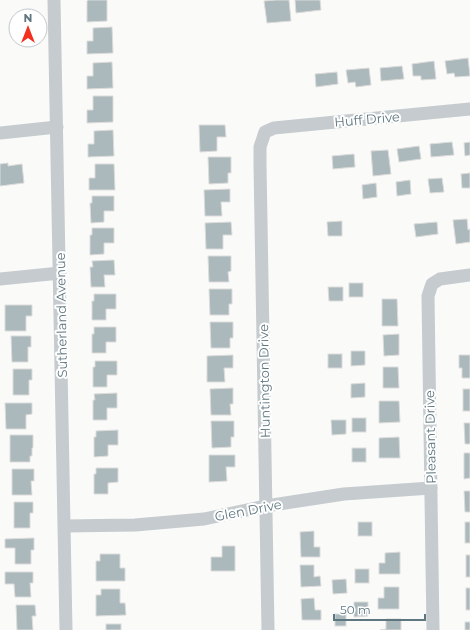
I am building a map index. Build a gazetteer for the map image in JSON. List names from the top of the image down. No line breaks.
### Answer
{"streets":{"street":["Huff Drive","Sutherland Avenue","Huntington Drive","Pleasant Drive","Glen Drive"]},"crossings":[["Huff Drive","Huntington Drive"],["Sutherland Avenue","Glen Drive"],["Huntington Drive","Glen Drive"],["Pleasant Drive","Glen Drive"]],"scale_bar":"50 m","north":"top"}
